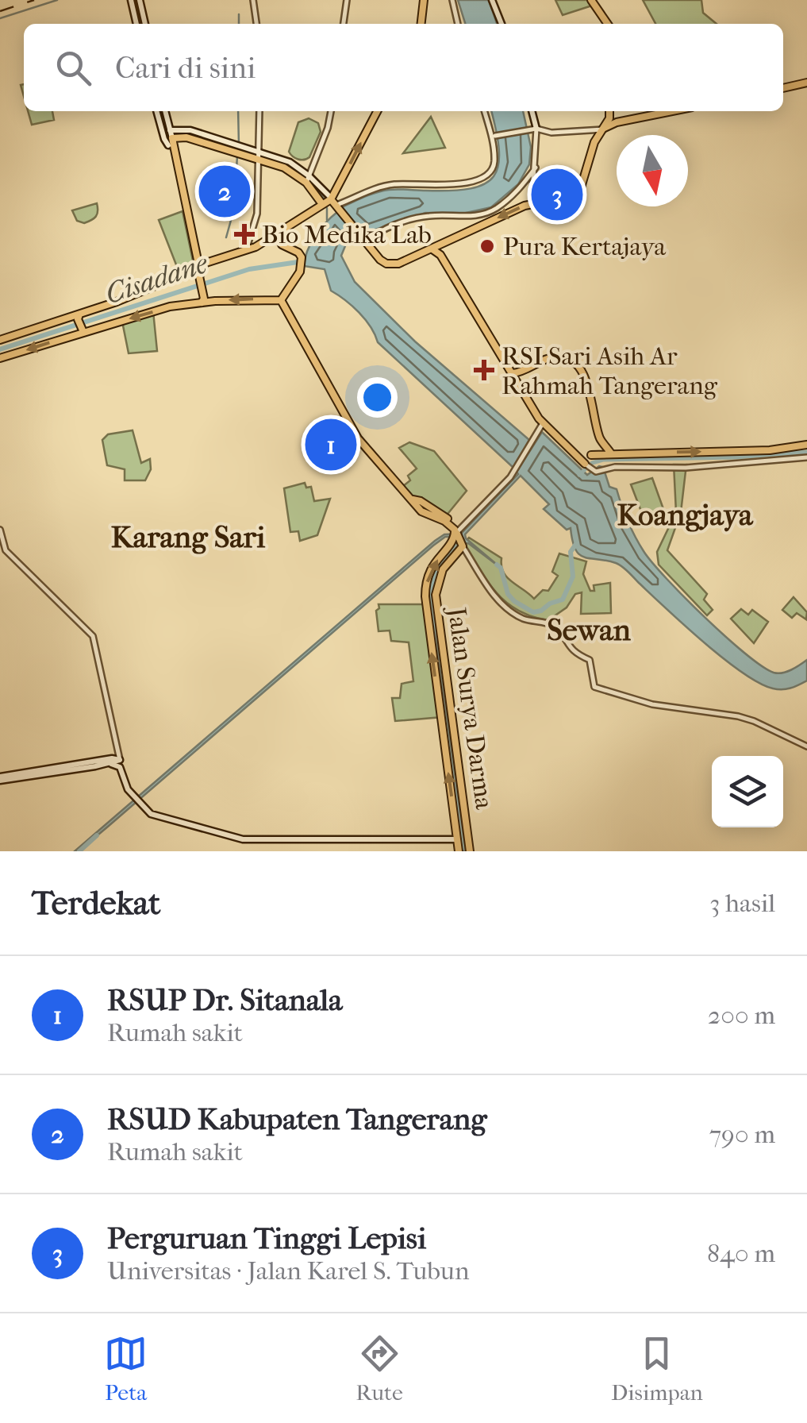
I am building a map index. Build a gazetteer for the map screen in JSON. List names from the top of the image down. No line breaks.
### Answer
{"streets":{"main road":["Jalan Surya Darma"]},"districts":["Koangjaya","Karang Sari","Sewan"],"water":["Cisadane"],"places":{"health":["Bio Medika Lab","RSI Sari Asih Ar Rahmah Tangerang"],"other":["Pura Kertajaya"]},"north":"bottom","page":{"search":"Cari di sini","pins":["2","3","1"],"heading":["Terdekat","3 hasil"],"list":[{"mark":"1","name":"RSUP Dr. Sitanala","note":"Rumah sakit","value":"200 m"},{"mark":"2","name":"RSUD Kabupaten Tangerang","note":"Rumah sakit","value":"790 m"},{"mark":"3","name":"Perguruan Tinggi Lepisi","note":"Universitas · Jalan Karel S. Tubun","value":"840 m"}],"nav":["Peta","Rute","Disimpan"]}}
